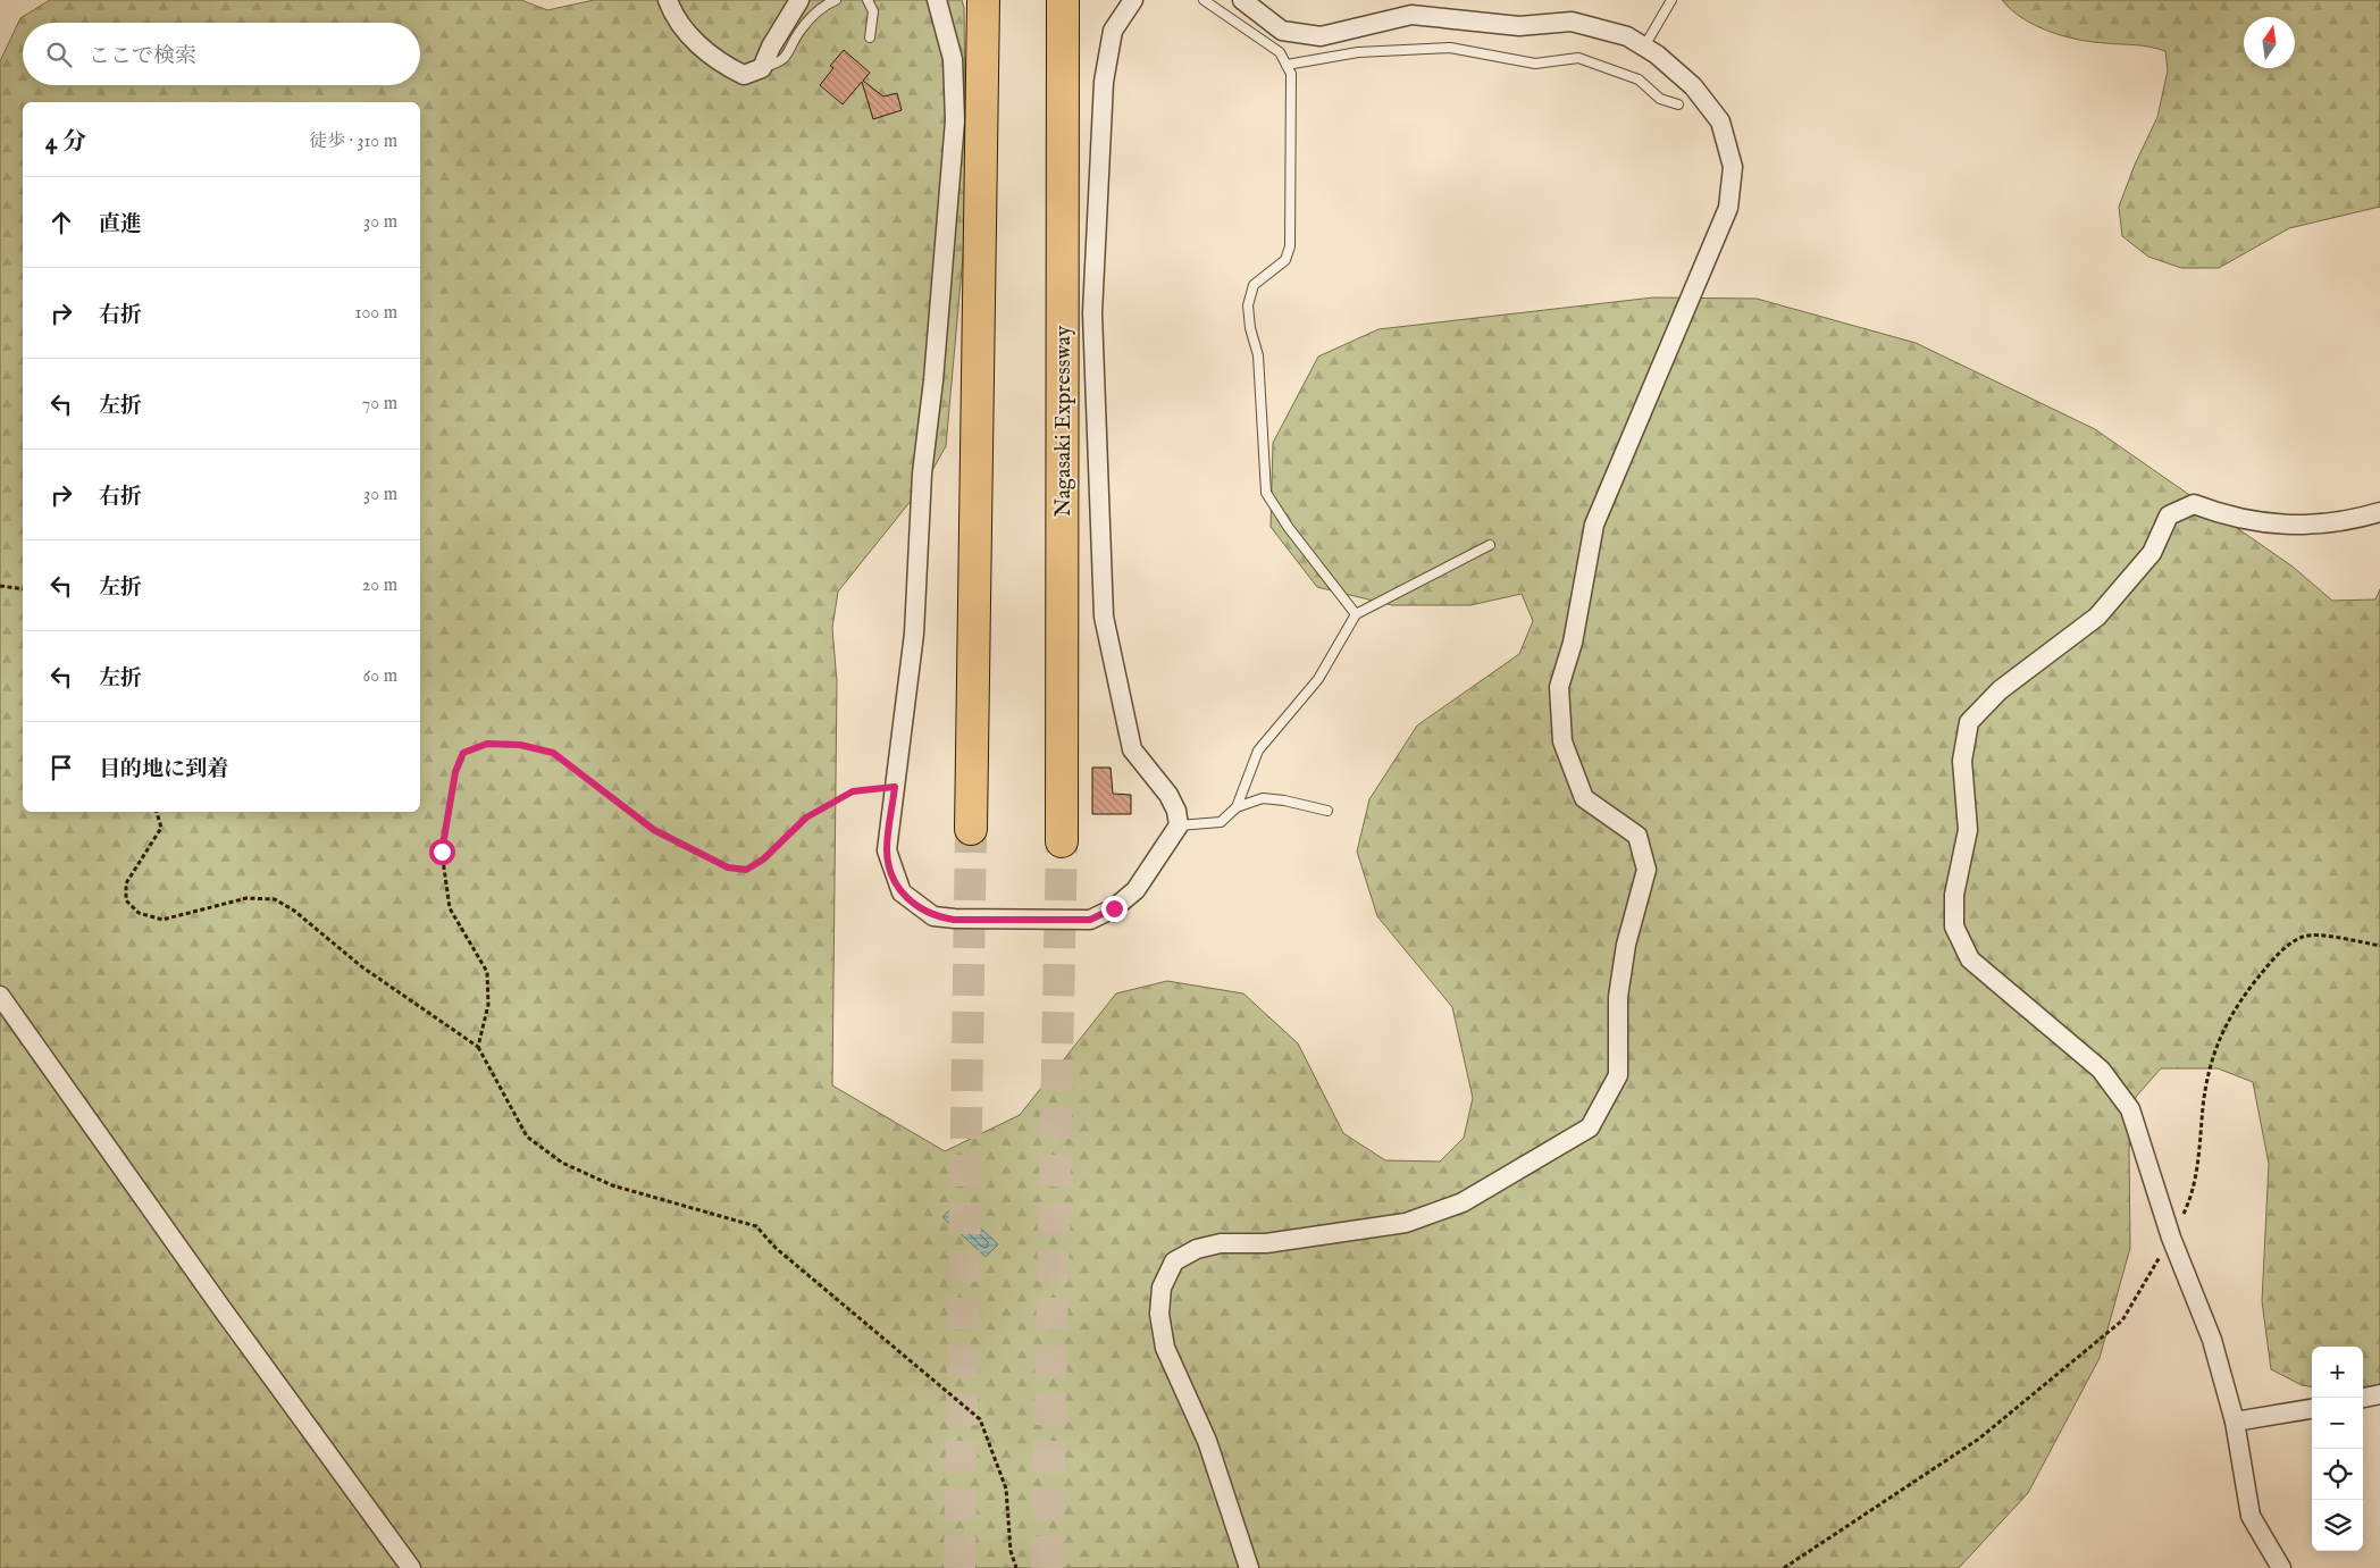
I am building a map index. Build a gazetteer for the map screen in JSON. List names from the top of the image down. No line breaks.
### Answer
{"streets":{"highway":["Nagasaki Expressway"]},"north":"top","page":{"search":"ここで検索","heading":["4 分","徒歩 · 310 m"],"list":[["直進","30 m"],["右折","100 m"],["左折","70 m"],["右折","30 m"],["左折","20 m"],["左折","60 m"],"目的地に到着"],"map_buttons":["+","−"]}}
